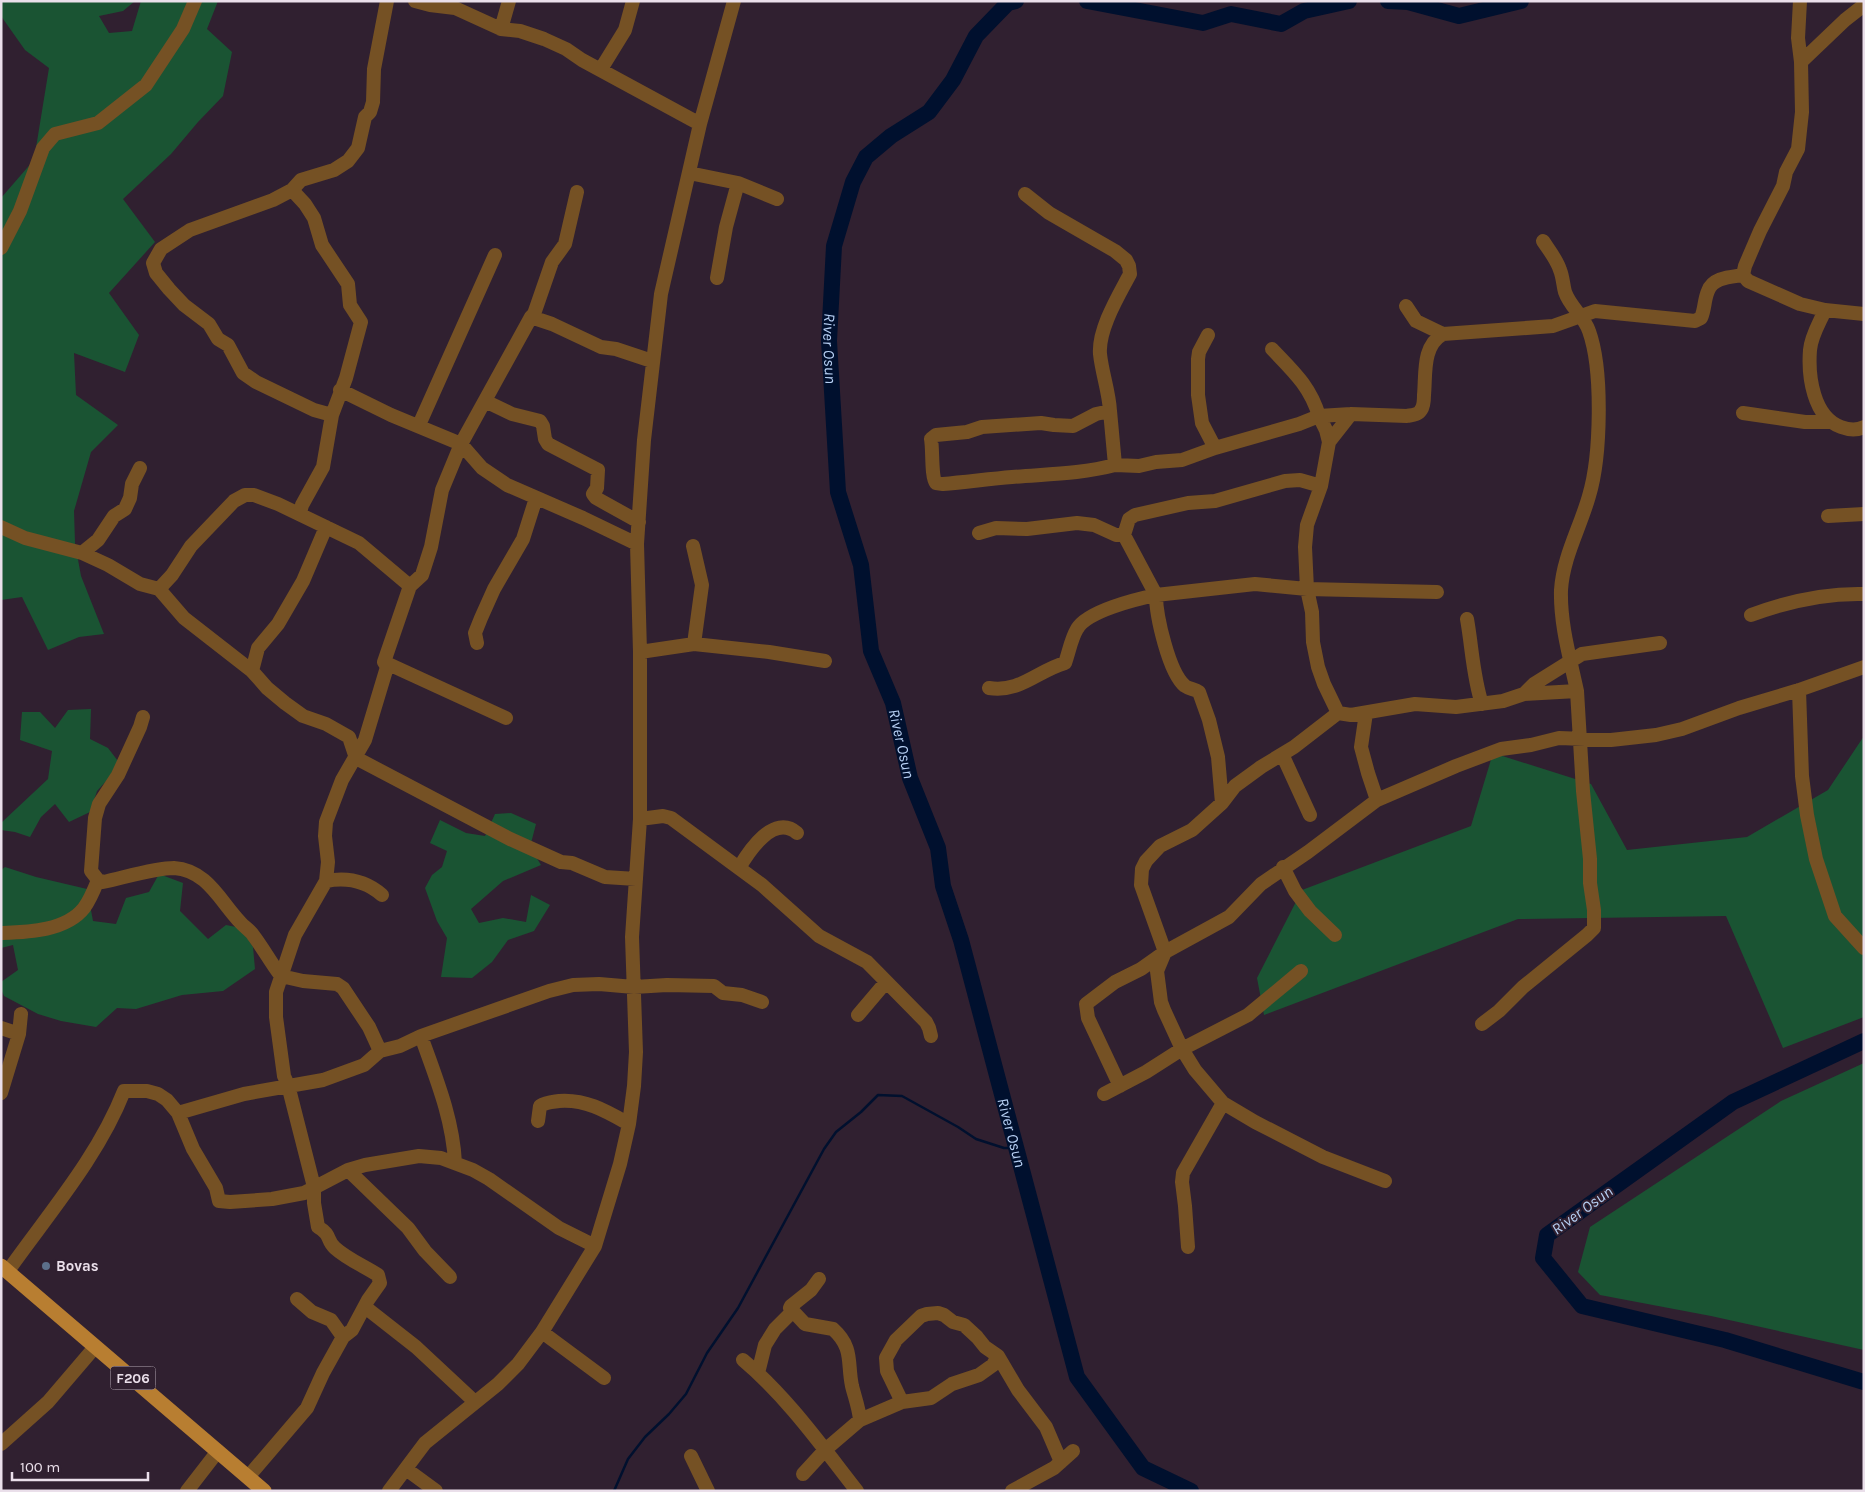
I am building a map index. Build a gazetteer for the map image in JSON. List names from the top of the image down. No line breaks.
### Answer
{"streets":{"main road":["F206"]},"water":["River Osun"],"places":["Bovas"],"scale_bar":"100 m"}
